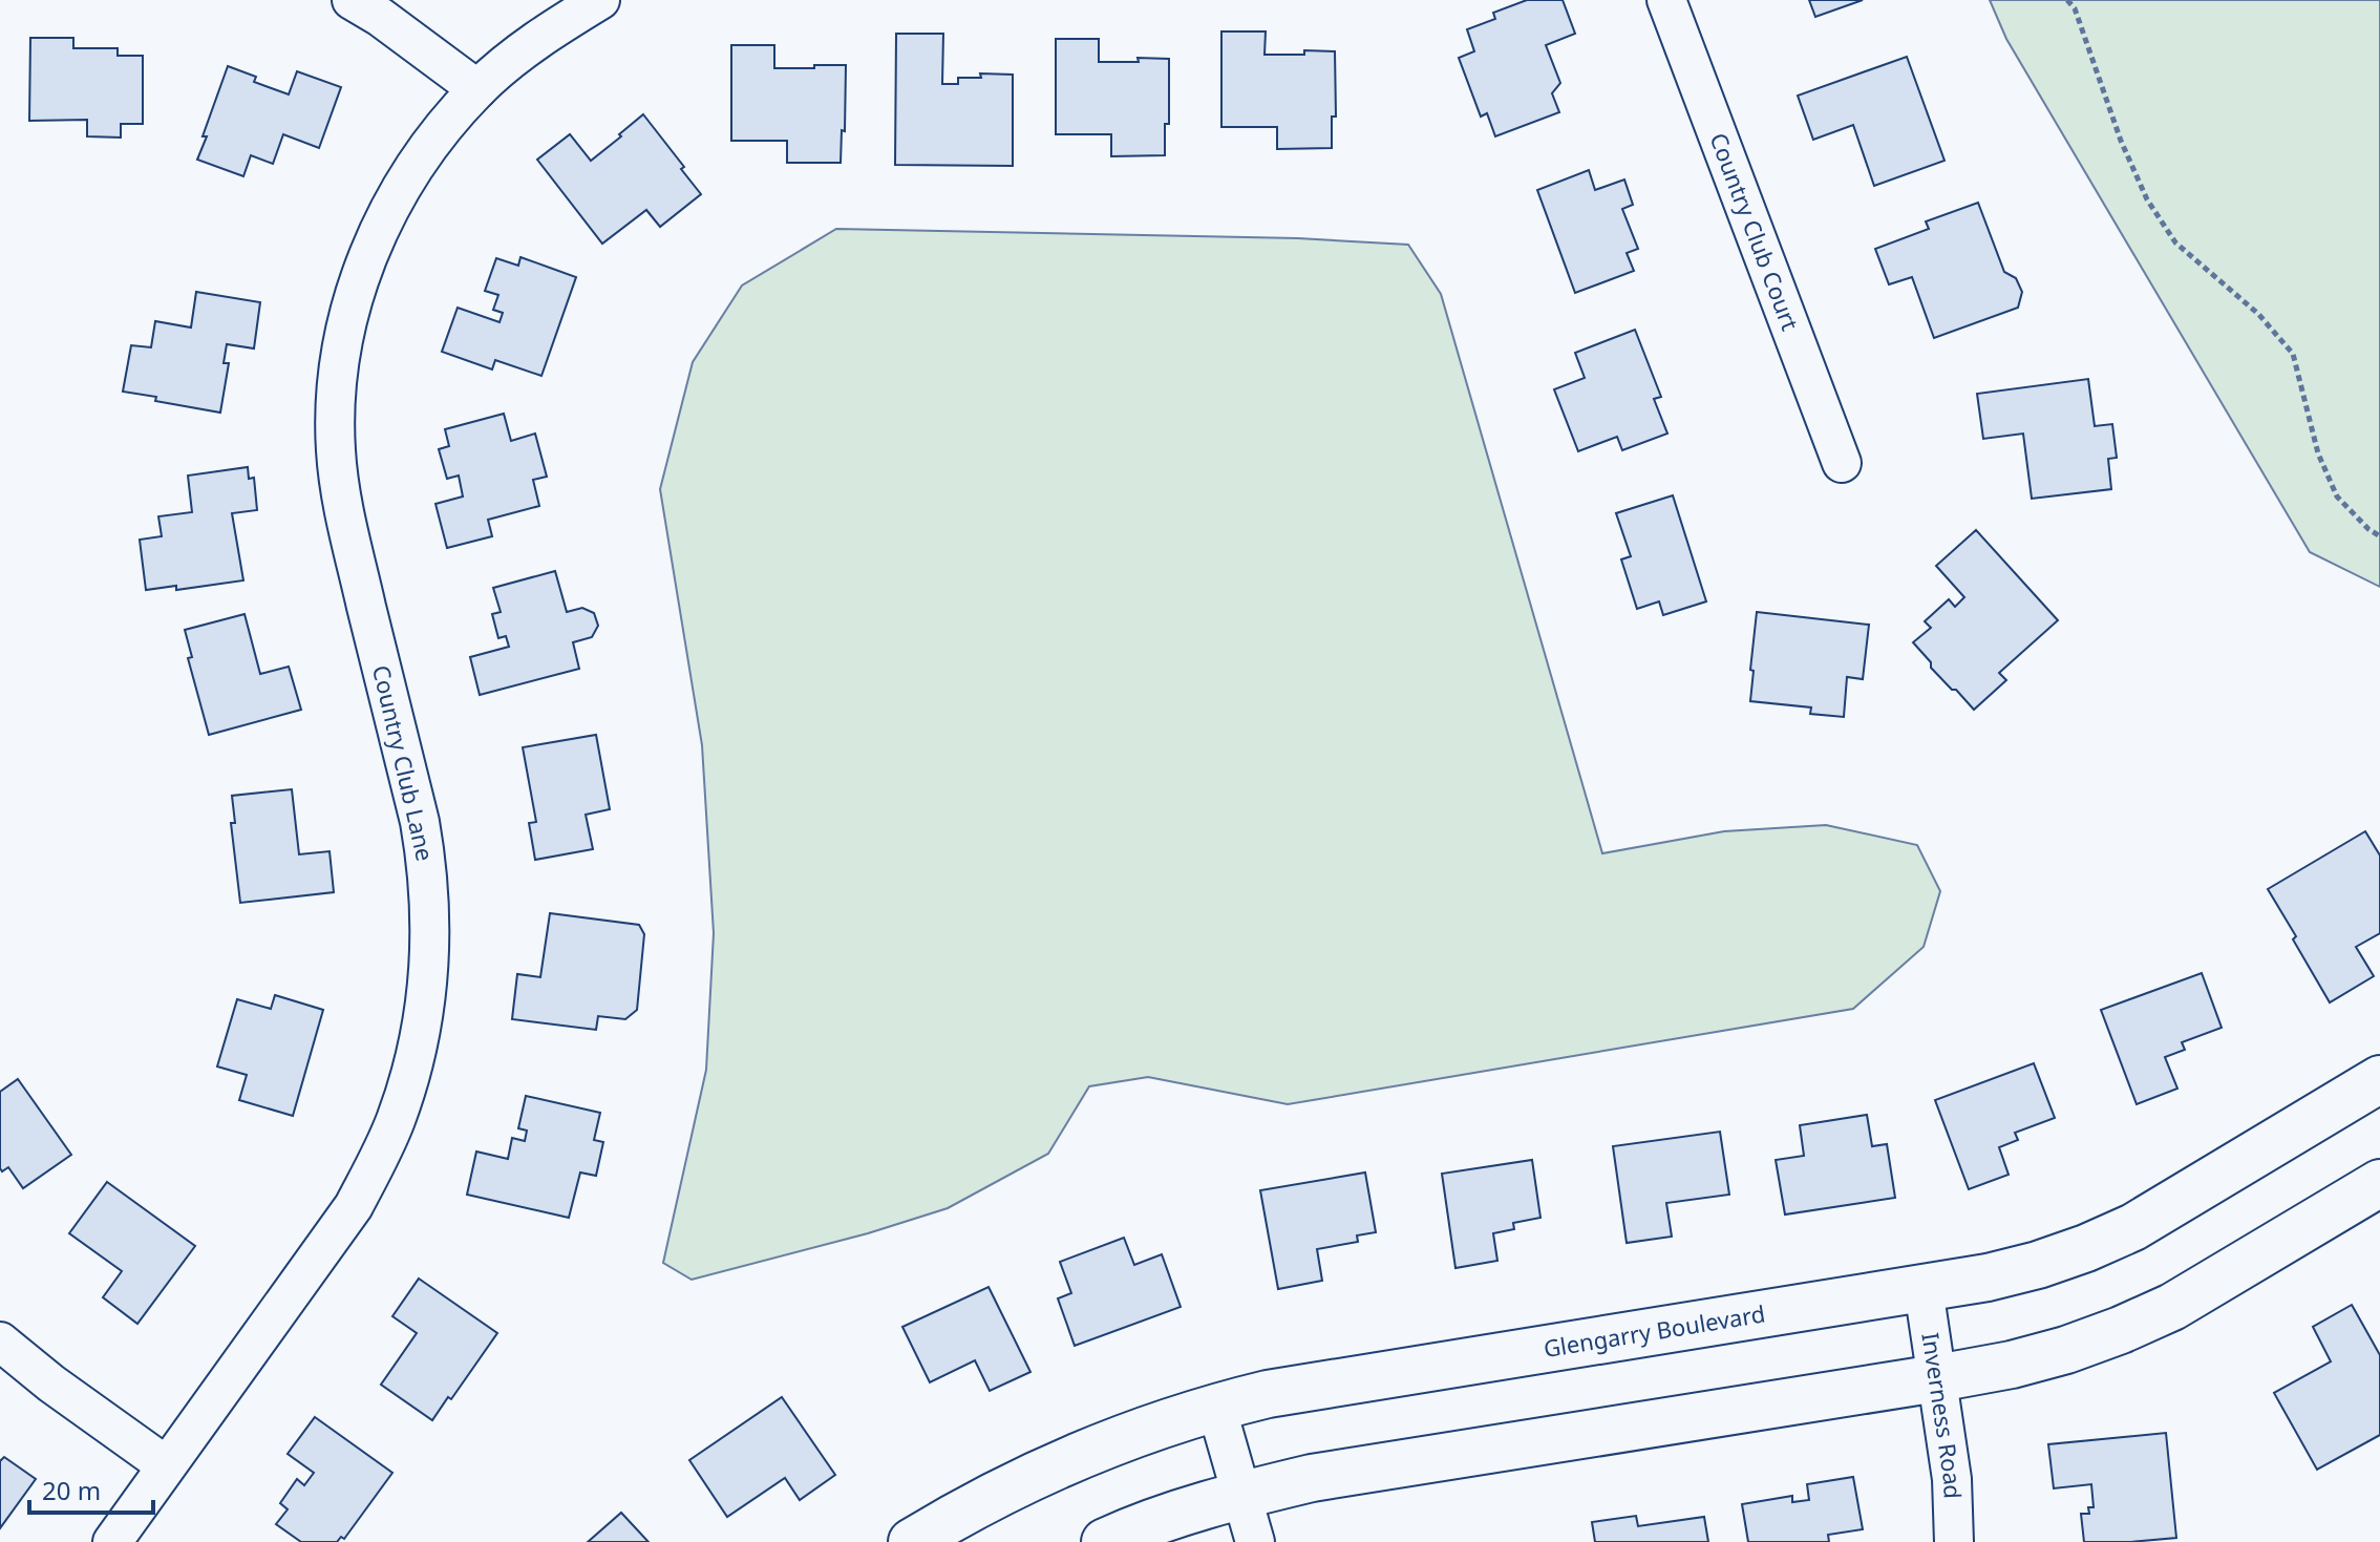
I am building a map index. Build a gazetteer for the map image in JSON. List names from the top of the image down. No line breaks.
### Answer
{"streets":{"street":["Country Club Court","Country Club Lane","Glengarry Boulevard","Inverness Road"]},"crossings":[["Glengarry Boulevard","Inverness Road"]],"scale_bar":"20 m"}
